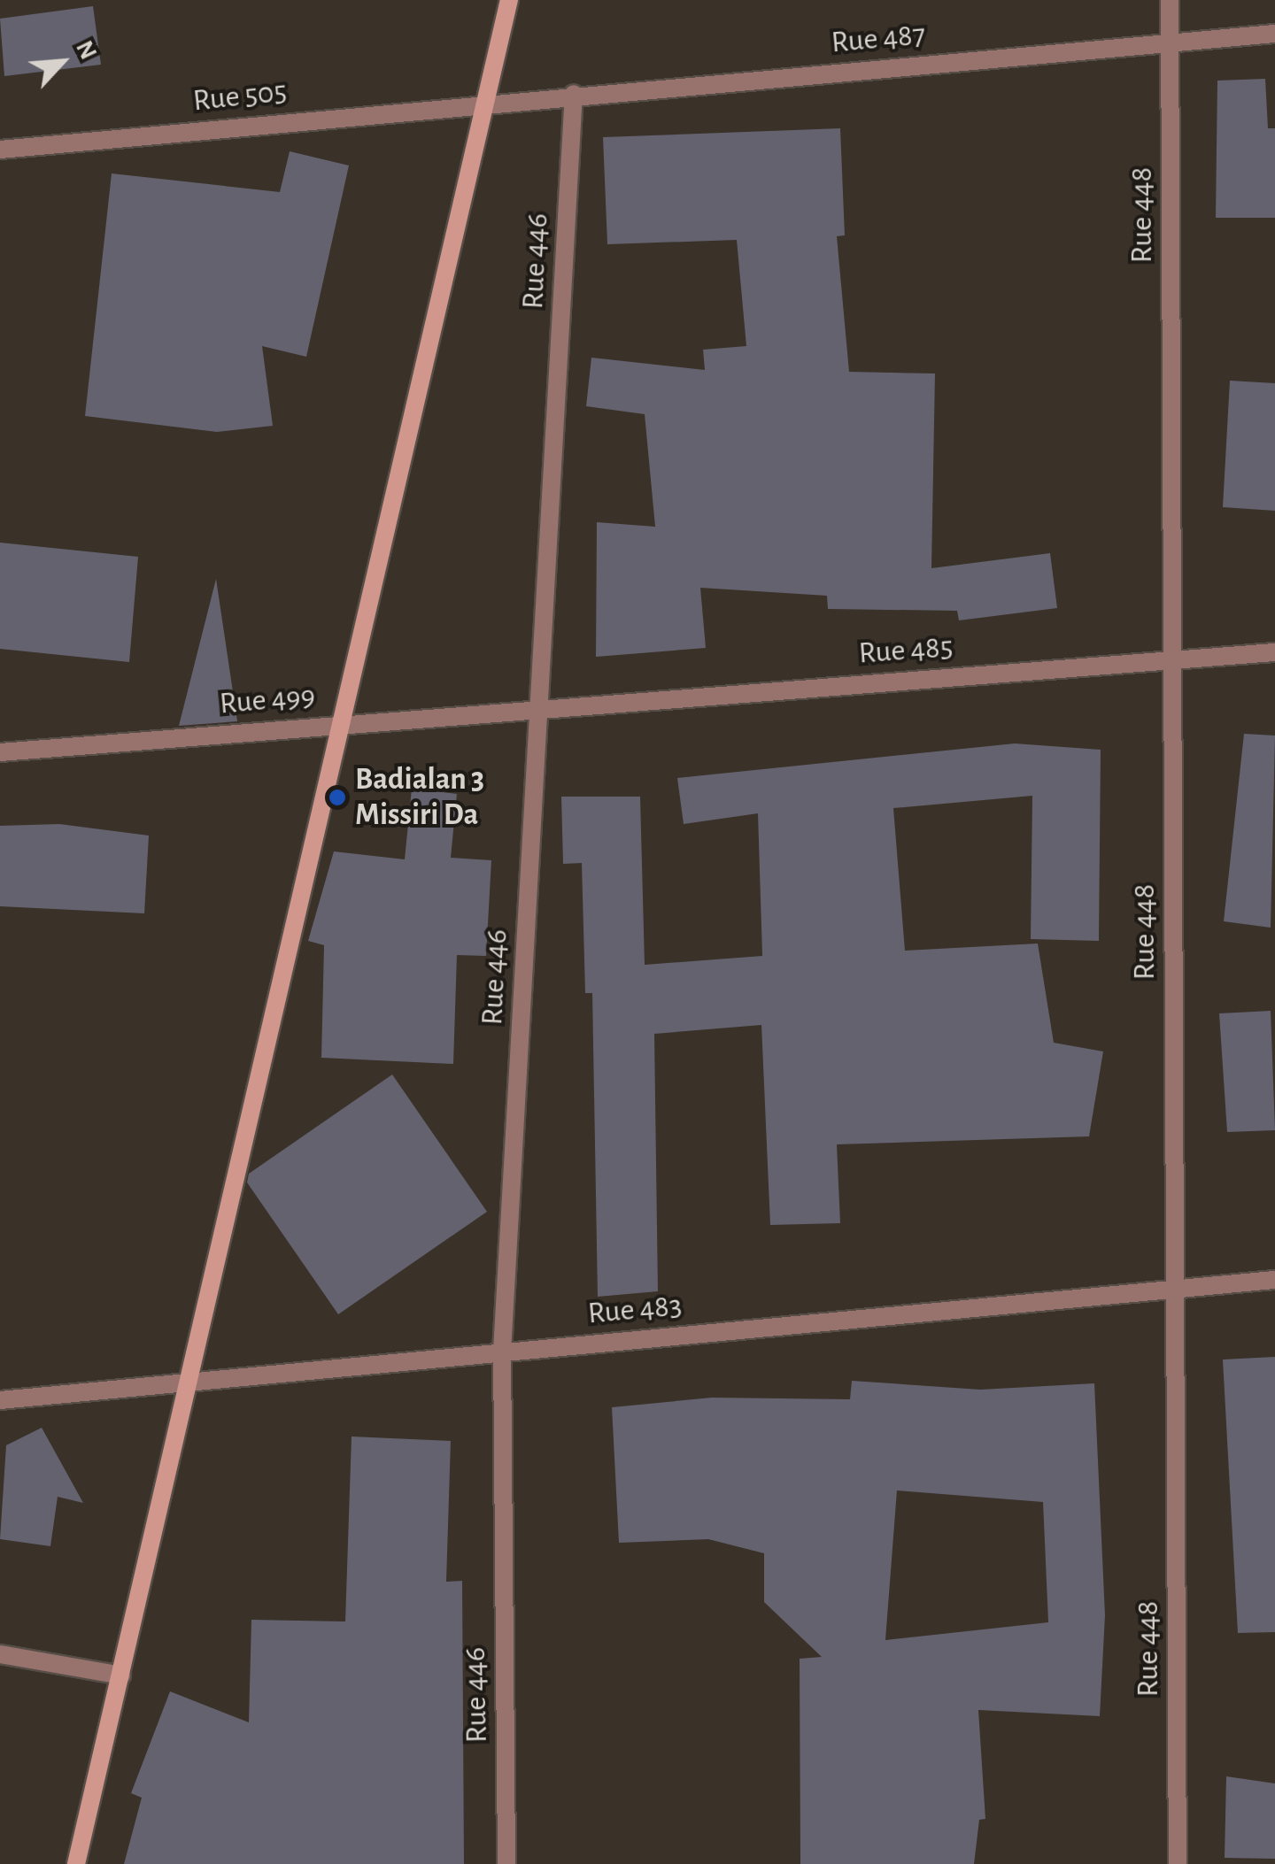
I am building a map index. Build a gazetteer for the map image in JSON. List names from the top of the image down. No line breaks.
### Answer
{"streets":{"street":["Rue 487","Rue 505","Rue 448","Rue 446","Rue 485","Rue 499","Rue 483"]},"crossings":[["Rue 487","Rue 505"],["Rue 487","Rue 448"],["Rue 487","Rue 446"],["Rue 448","Rue 485"],["Rue 448","Rue 483"],["Rue 446","Rue 485"],["Rue 446","Rue 499"],["Rue 446","Rue 483"],["Rue 485","Rue 499"]],"places":["Badialan 3 Missiri Da"],"north":"top right"}
